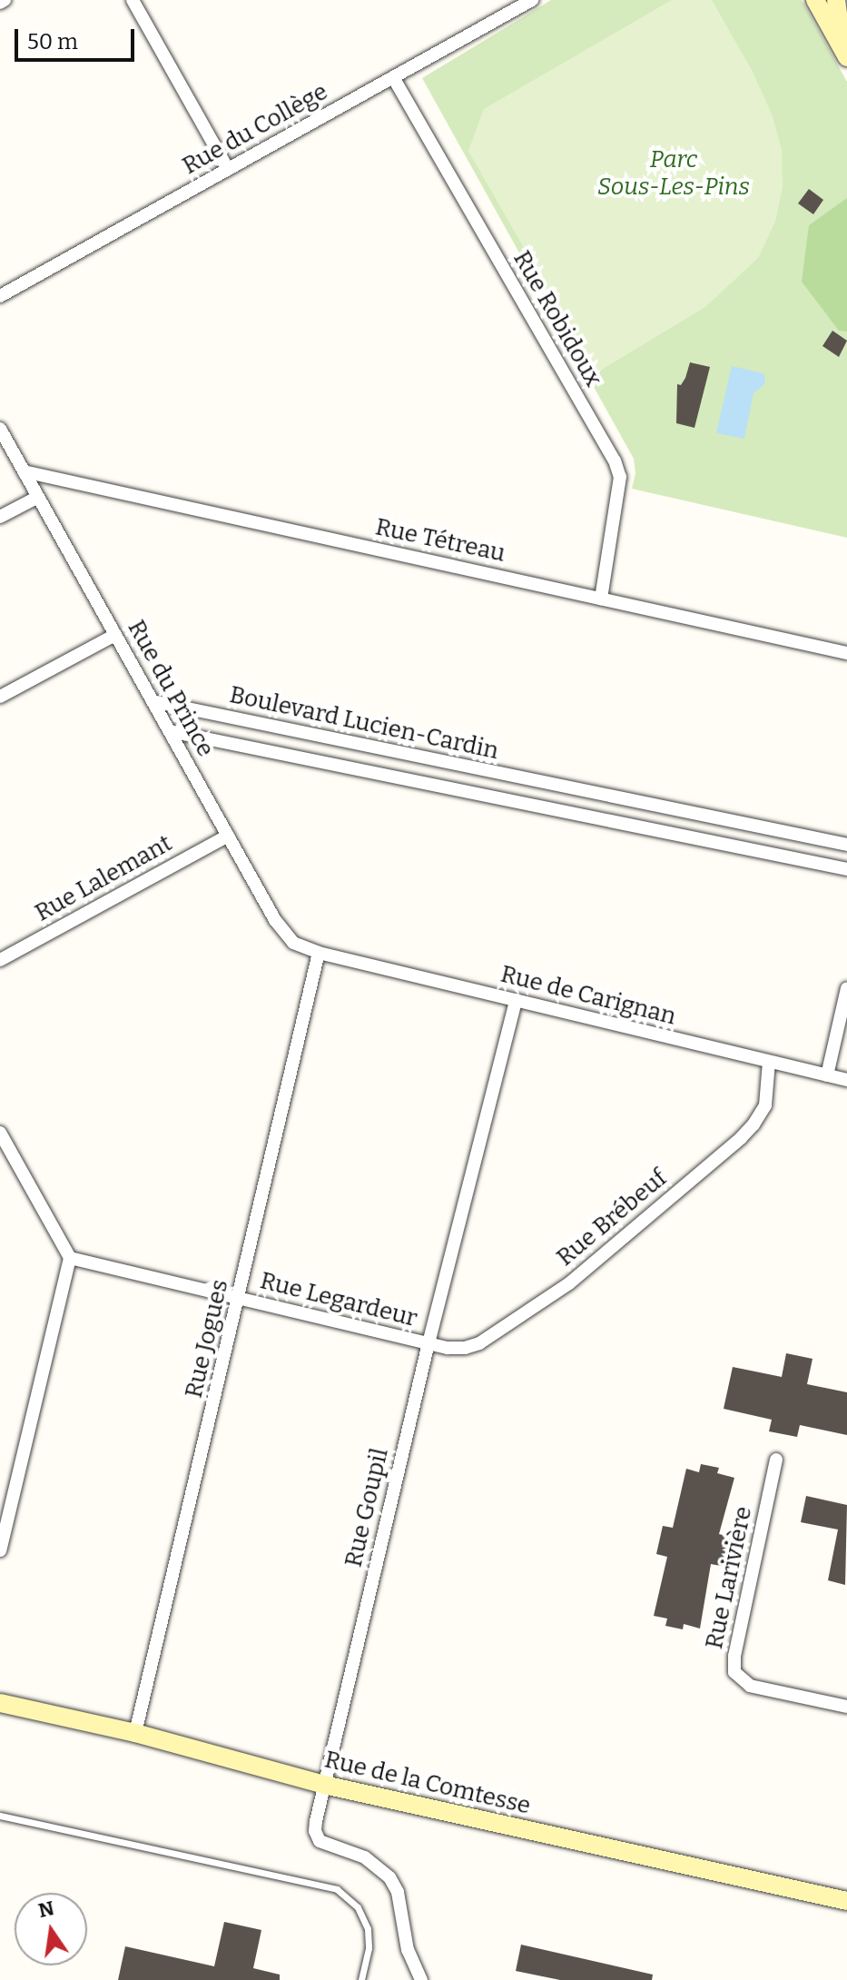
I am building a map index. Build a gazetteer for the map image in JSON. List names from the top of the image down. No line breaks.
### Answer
{"streets":{"street":["Rue du Collège","Rue Robidoux","Rue Tétreau","Rue du Prince","Boulevard Lucien-Cardin","Rue Lalemant","Rue de Carignan","Rue Brébeuf","Rue Legardeur","Rue Jogues","Rue Goupil","Rue Larivière","Rue de la Comtesse"]},"crossings":[["Rue du Collège","Rue Robidoux"],["Rue Robidoux","Rue Tétreau"],["Rue Tétreau","Rue du Prince"],["Rue du Prince","Boulevard Lucien-Cardin"],["Rue du Prince","Rue Lalemant"],["Rue du Prince","Rue de Carignan"],["Rue du Prince","Rue Jogues"],["Rue de Carignan","Rue Brébeuf"],["Rue de Carignan","Rue Jogues"],["Rue de Carignan","Rue Goupil"],["Rue Brébeuf","Rue Legardeur"],["Rue Brébeuf","Rue Goupil"],["Rue Legardeur","Rue Jogues"],["Rue Legardeur","Rue Goupil"],["Rue Jogues","Rue de la Comtesse"],["Rue Goupil","Rue de la Comtesse"]],"parks":["Parc Sous-Les-Pins"],"scale_bar":"50 m","north":"top"}
